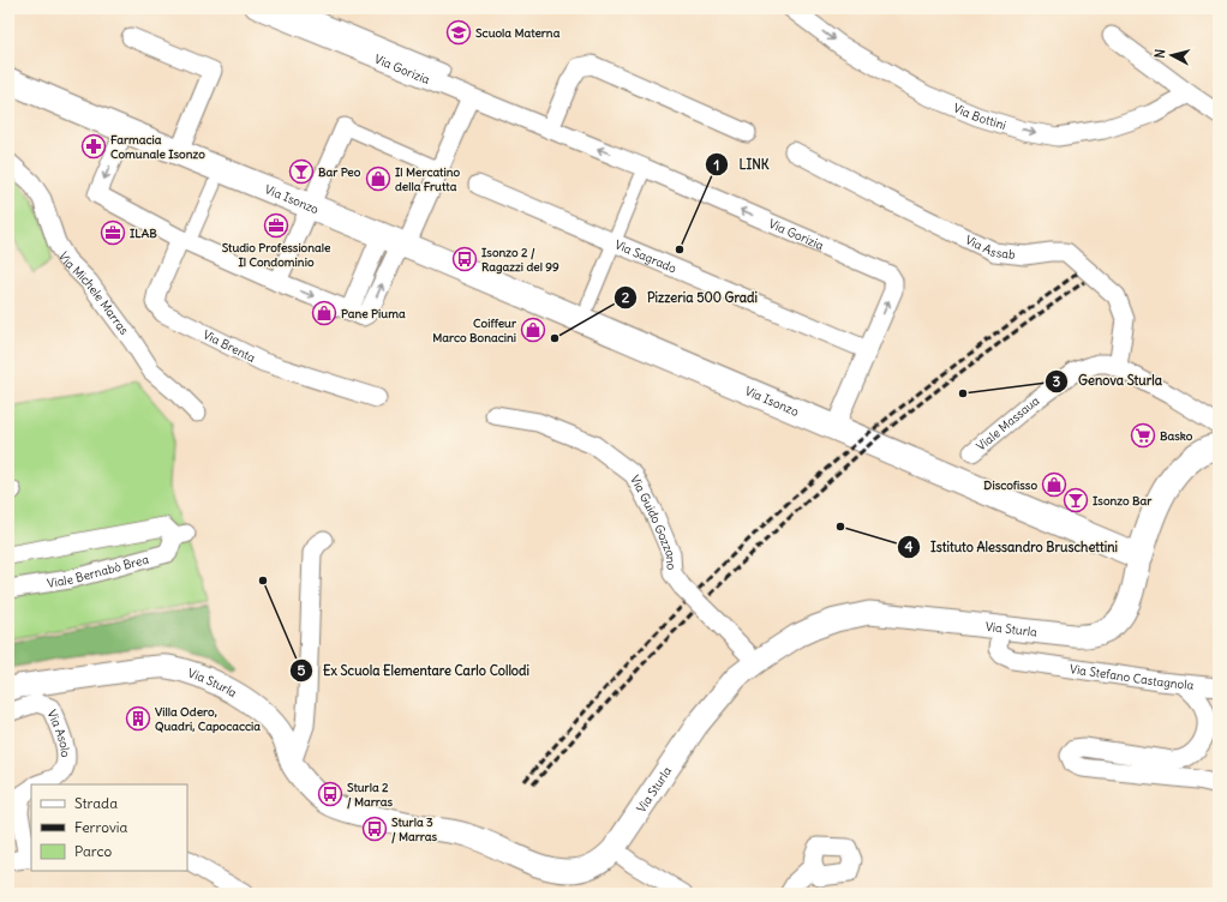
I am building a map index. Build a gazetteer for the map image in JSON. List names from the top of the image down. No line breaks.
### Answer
{"streets":{"main road":["Via Isonzo","Via Sturla"],"street":["Via Gorizia","Via Bottini","Via Assab","Via Sagrado","Via Michele Marras","Via Brenta","Viale Massaua","Via Guido Gozzano","Viale Bernabò Brea","Via Stefano Castagnola","Via Asolo"]},"crossings":[["Via Gorizia","Via Isonzo"],["Via Gorizia","Via Sagrado"],["Via Isonzo","Via Sturla"],["Via Assab","Viale Massaua"],["Via Guido Gozzano","Via Sturla"],["Via Sturla","Via Stefano Castagnola"]],"one_way":["Via Gorizia","Via Bottini"],"places":{"school or university":["Scuola Materna"],"pharmacy":["Farmacia Comunale Isonzo"],"bar":["Bar Peo","Isonzo Bar"],"shop":["Il Mercatino della Frutta","Pane Piuma","Coiffeur Marco Bonacini","Discofisso"],"office":["Studio Professionale Il Condominio","ILAB"],"other":["LINK","Pizzeria 500 Gradi","Genova Sturla","Istituto Alessandro Bruschettini","Ex Scuola Elementare Carlo Collodi"],"bus stop":["Isonzo 2 / Ragazzi del 99","Sturla 2 / Marras","Sturla 3 / Marras"],"supermarket":["Basko"],"building":["Villa Odero, Quadri, Capocaccia"]},"legend":["Strada","Ferrovia","Parco"],"north":"left"}
